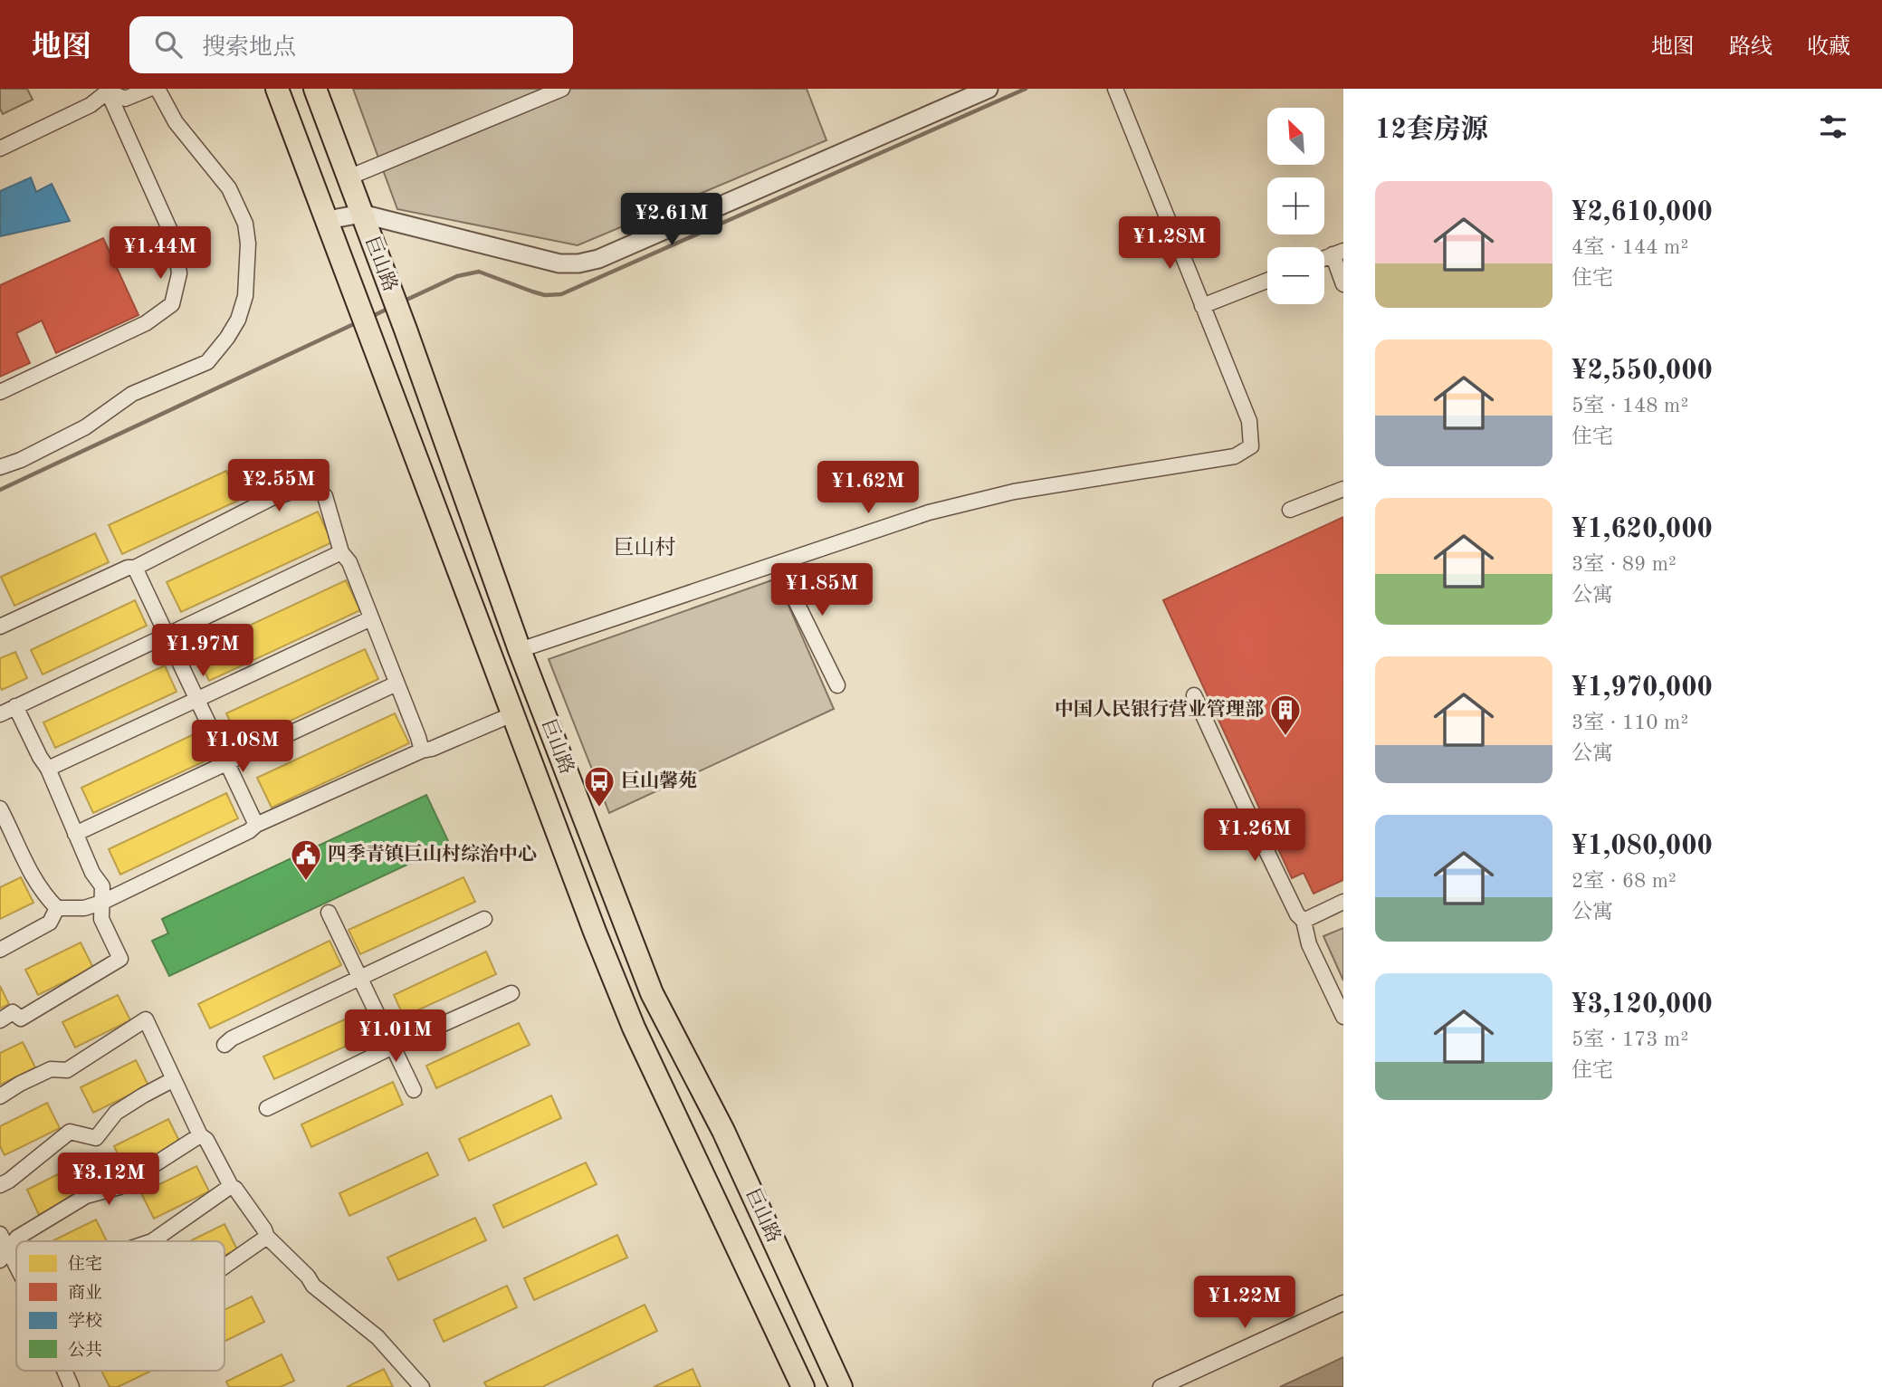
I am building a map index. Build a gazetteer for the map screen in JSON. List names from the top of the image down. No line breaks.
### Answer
{"streets":{"main road":["巨山路"]},"districts":["巨山村"],"places":{"building":["中国人民银行营业管理部"],"bus stop":["巨山馨苑"],"public building":["四季青镇巨山村综治中心"]},"legend":["住宅","商业","学校","公共"],"north":"top left","page":{"header":"地图","search":"搜索地点","nav":["地图","路线","收藏"],"heading":"12套房源","map_buttons":["+","−"],"list":[{"name":"¥2,610,000","note":"4室 · 144 m² · 住宅"},{"name":"¥2,550,000","note":"5室 · 148 m² · 住宅"},{"name":"¥1,620,000","note":"3室 · 89 m² · 公寓"},{"name":"¥1,970,000","note":"3室 · 110 m² · 公寓"},{"name":"¥1,080,000","note":"2室 · 68 m² · 公寓"},{"name":"¥3,120,000","note":"5室 · 173 m² · 住宅"}],"price":["¥2.61M","¥1.28M","¥1.44M","¥2.55M","¥1.62M","¥1.85M","¥1.97M","¥1.08M","¥1.26M","¥1.01M","¥3.12M","¥1.22M"]}}
